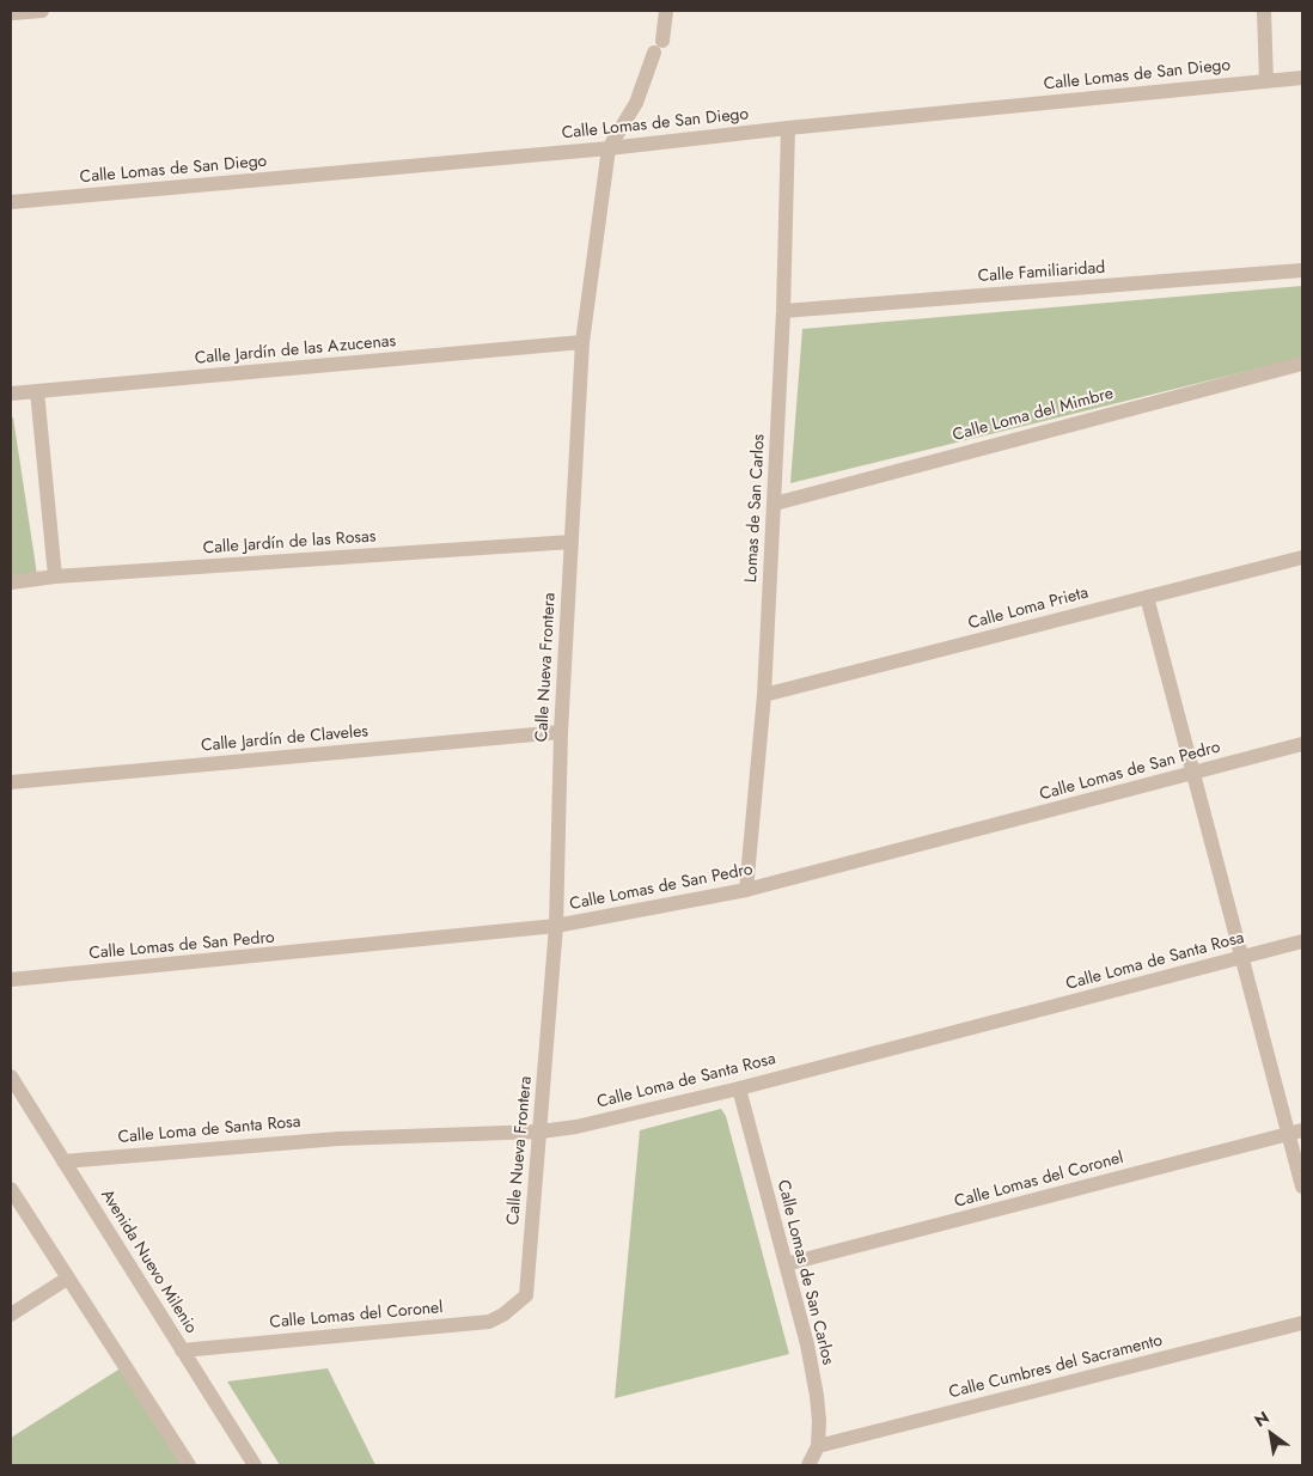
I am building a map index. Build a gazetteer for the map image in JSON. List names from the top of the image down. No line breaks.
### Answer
{"streets":{"street":["Calle Lomas de San Diego","Calle Familiaridad","Calle Jardín de las Azucenas","Calle Loma del Mimbre","Lomas de San Carlos","Calle Jardín de las Rosas","Calle Loma Prieta","Calle Nueva Frontera","Calle Jardín de Claveles","Calle Lomas de San Pedro","Calle Loma de Santa Rosa","Calle Lomas del Coronel","Avenida Nuevo Milenio","Calle Lomas de San Carlos","Calle Cumbres del Sacramento"]},"crossings":[["Calle Lomas de San Diego","Lomas de San Carlos"],["Calle Lomas de San Diego","Calle Nueva Frontera"],["Calle Familiaridad","Lomas de San Carlos"],["Calle Jardín de las Azucenas","Calle Nueva Frontera"],["Calle Loma del Mimbre","Lomas de San Carlos"],["Lomas de San Carlos","Calle Loma Prieta"],["Lomas de San Carlos","Calle Lomas de San Pedro"],["Calle Jardín de las Rosas","Calle Nueva Frontera"],["Calle Nueva Frontera","Calle Jardín de Claveles"],["Calle Nueva Frontera","Calle Lomas de San Pedro"],["Calle Nueva Frontera","Calle Loma de Santa Rosa"],["Calle Nueva Frontera","Calle Lomas del Coronel"],["Calle Loma de Santa Rosa","Avenida Nuevo Milenio"],["Calle Loma de Santa Rosa","Calle Lomas de San Carlos"],["Calle Lomas del Coronel","Avenida Nuevo Milenio"],["Calle Lomas del Coronel","Calle Lomas de San Carlos"],["Calle Lomas de San Carlos","Calle Cumbres del Sacramento"]],"north":"top left"}
